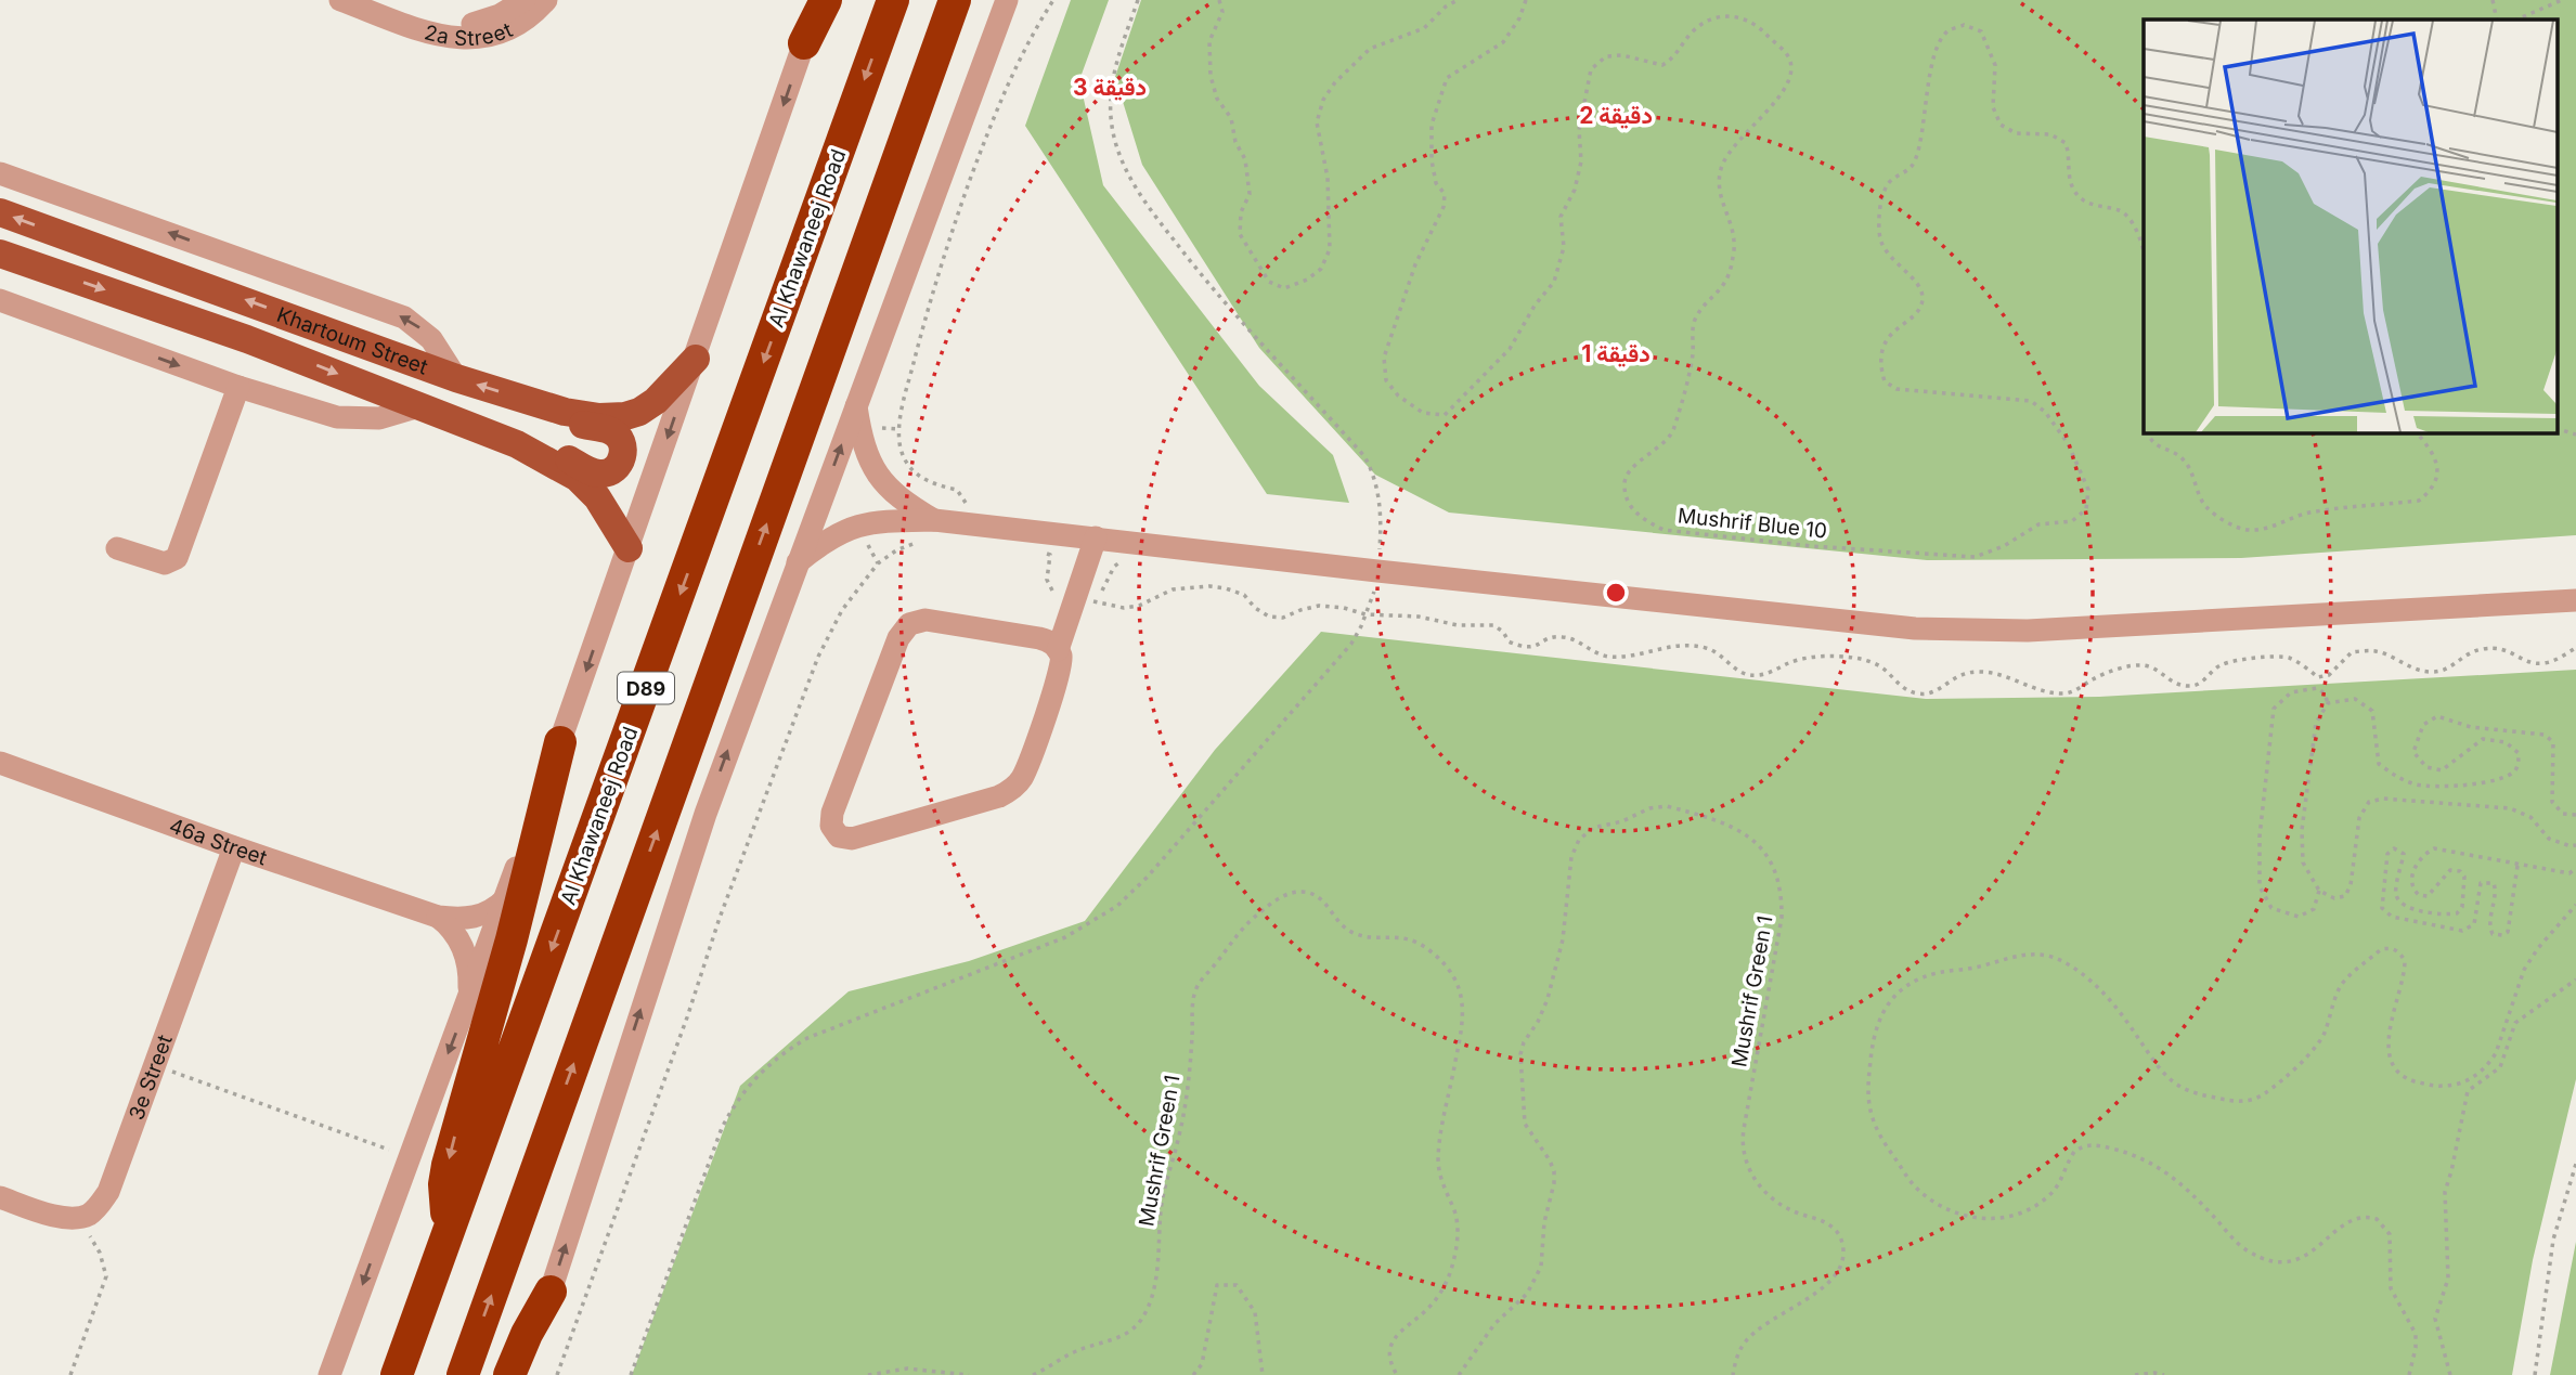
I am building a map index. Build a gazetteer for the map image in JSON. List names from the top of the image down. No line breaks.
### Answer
{"streets":{"highway":["Al Khawaneej Road","D89"],"main road":["Khartoum Street"],"street":["2a Street","46a Street","3e Street"],"path":["Mushrif Blue 10","Mushrif Green 1"]},"crossings":[["46a Street","3e Street"]],"rings":["3 دقيقة","2 دقيقة","1 دقيقة"]}
